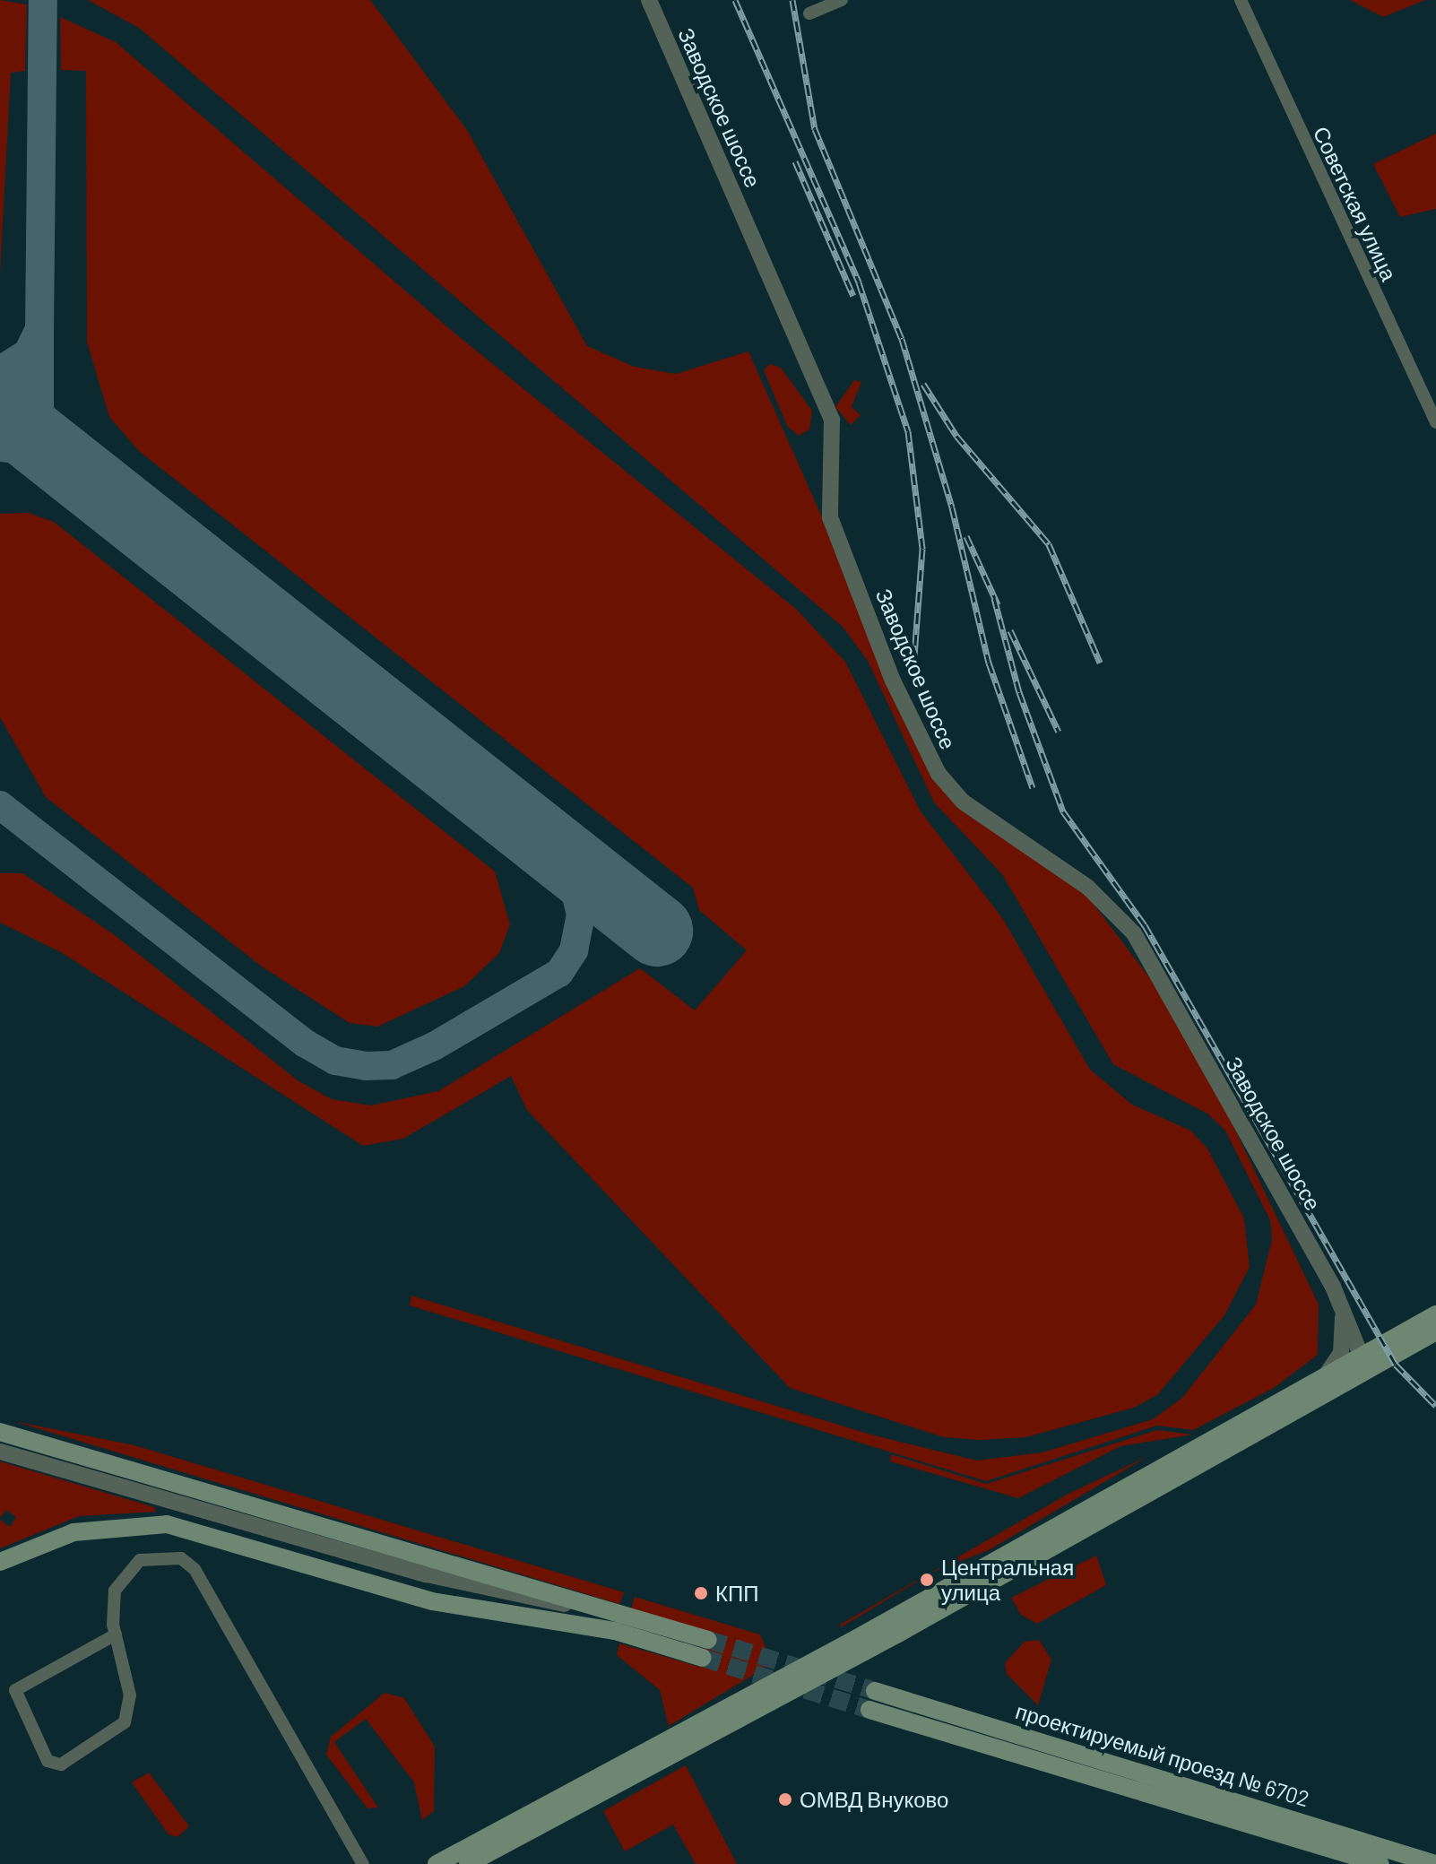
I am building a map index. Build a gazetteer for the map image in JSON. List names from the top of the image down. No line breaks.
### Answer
{"streets":{"main road":["проектируемый проезд № 6702"],"street":["Заводское шоссе","Советская улица"]},"places":["Центральная улица","КПП","ОМВД Внуково"]}
